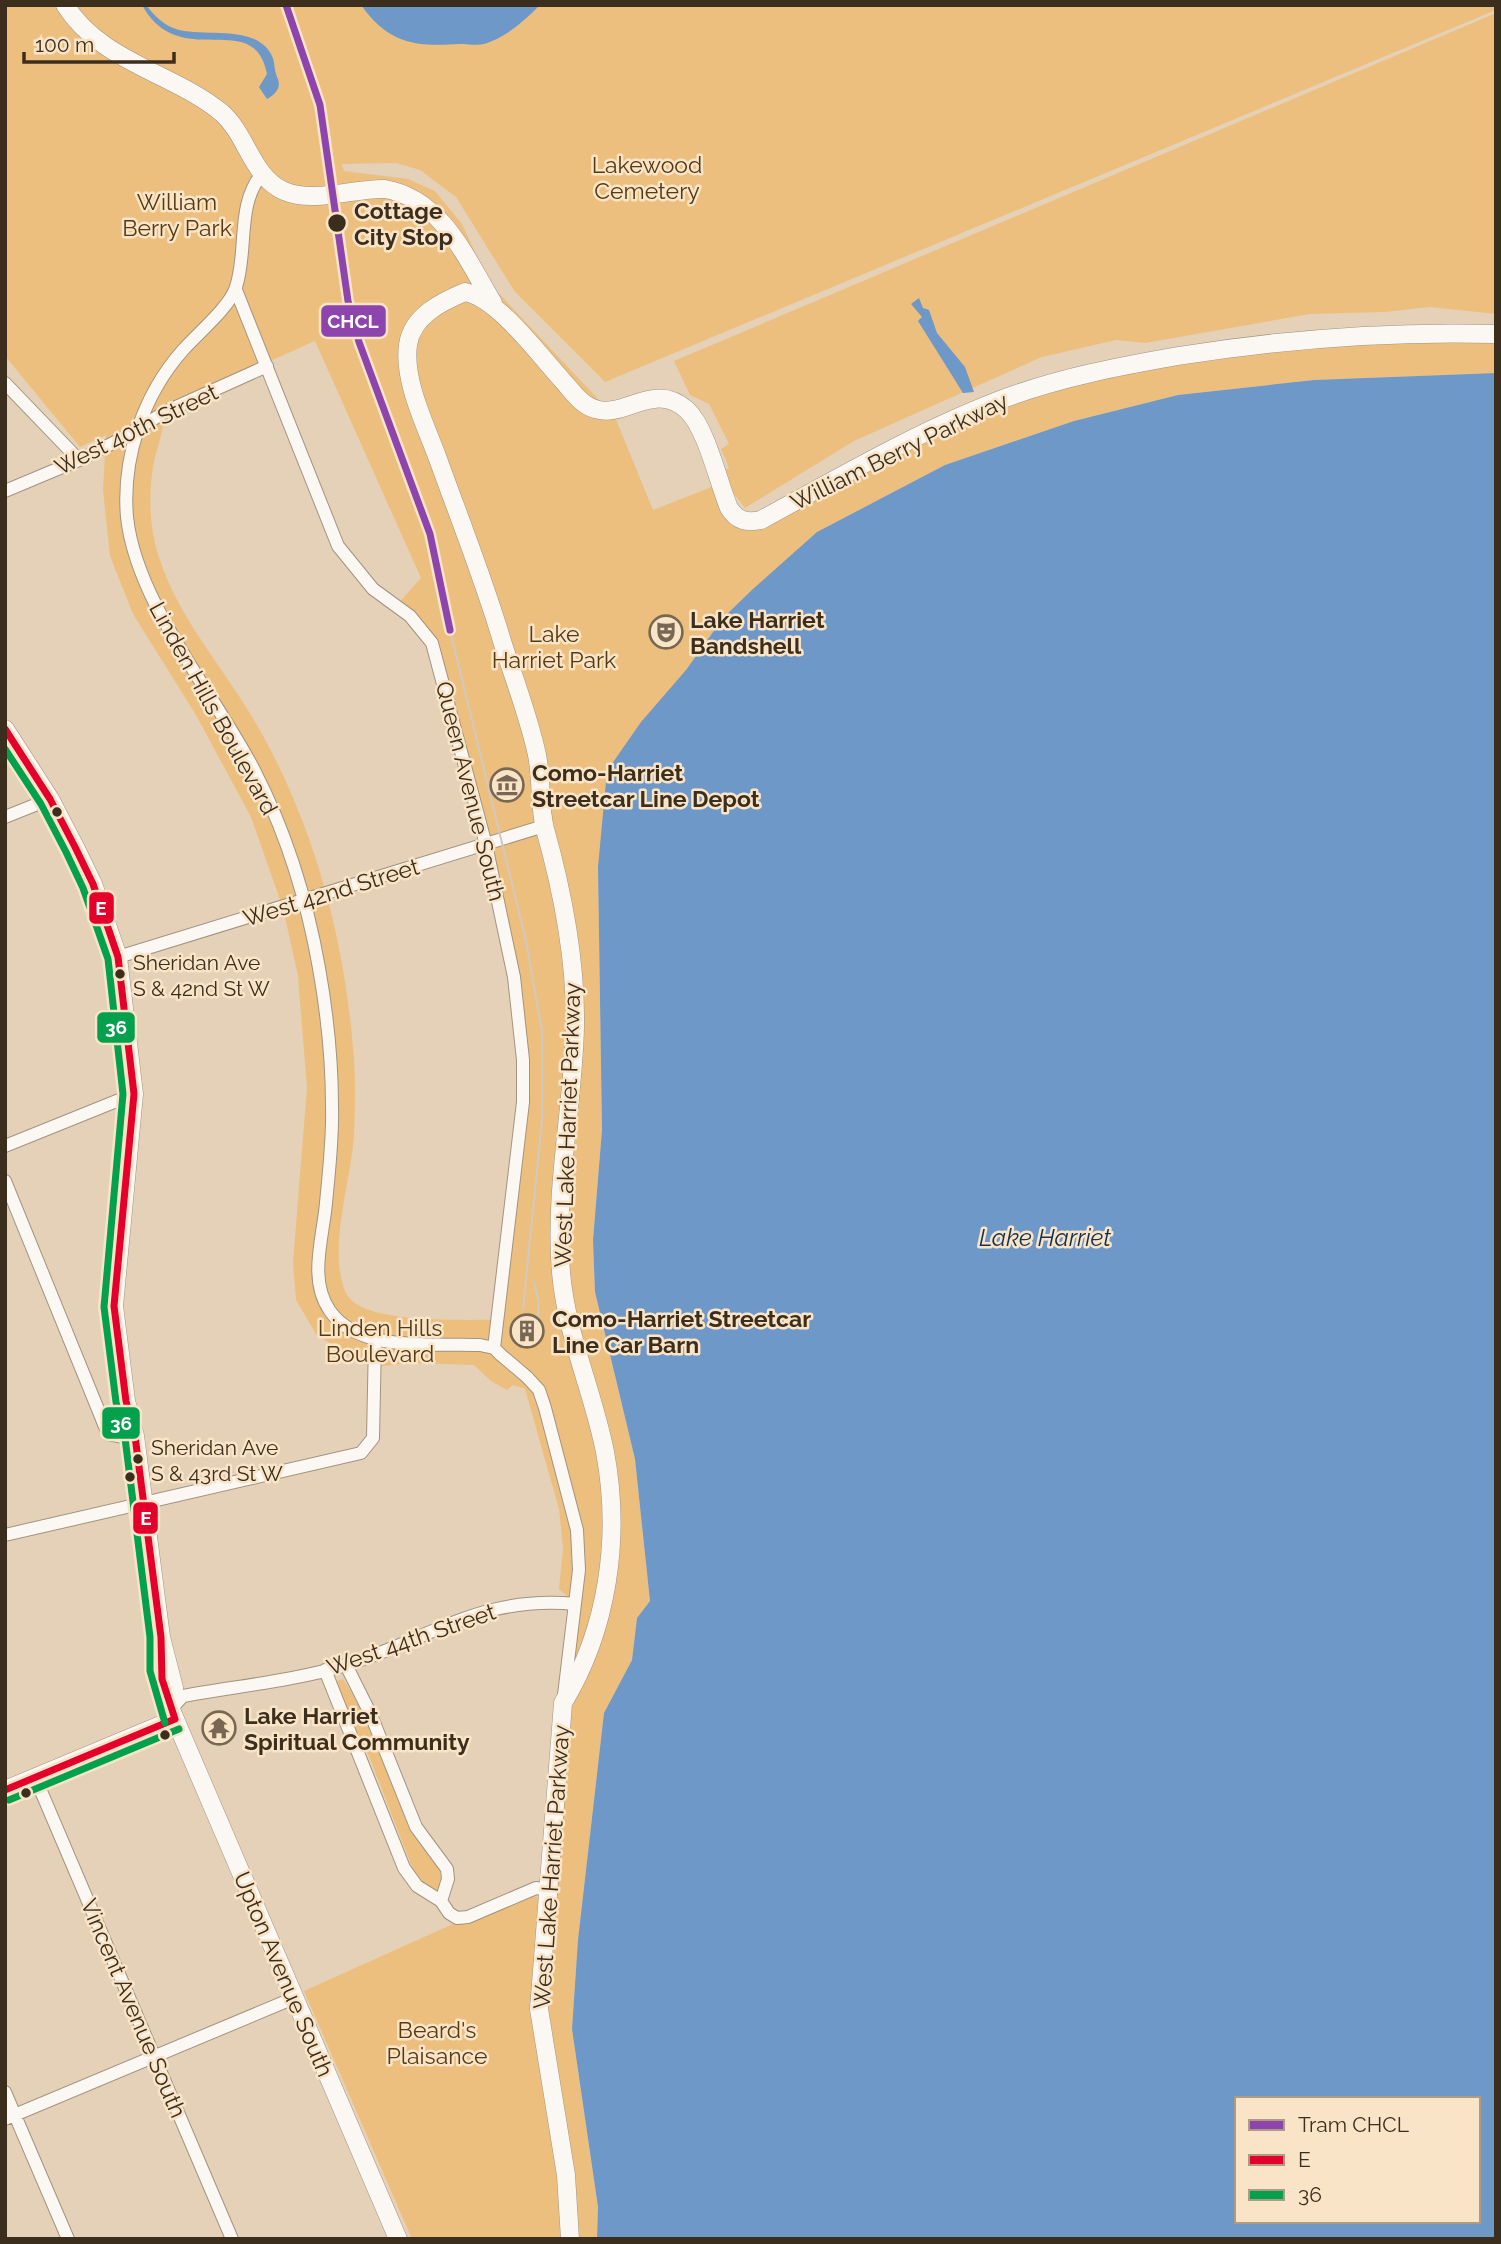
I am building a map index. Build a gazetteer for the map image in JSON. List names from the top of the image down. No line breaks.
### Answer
{"streets":{"street":["West 40th Street","William Berry Parkway","Linden Hills Boulevard","Queen Avenue South","West 42nd Street","West Lake Harriet Parkway","West 44th Street","Upton Avenue South","Vincent Avenue South"]},"crossings":[["West 40th Street","Linden Hills Boulevard"],["West 40th Street","Queen Avenue South"],["William Berry Parkway","West Lake Harriet Parkway"],["Linden Hills Boulevard","Queen Avenue South"],["Linden Hills Boulevard","West 42nd Street"],["Linden Hills Boulevard","West Lake Harriet Parkway"],["Queen Avenue South","West 42nd Street"],["Queen Avenue South","West Lake Harriet Parkway"],["West 42nd Street","West Lake Harriet Parkway"],["West Lake Harriet Parkway","West 44th Street"],["West 44th Street","Upton Avenue South"],["West 44th Street","Vincent Avenue South"]],"water":["Lake Harriet"],"parks":["Lakewood Cemetery","William Berry Park","Lake Harriet Park","Linden Hills Boulevard","Beard's Plaisance"],"places":{"other":["Cottage City Stop","Sheridan Ave S & 42nd St W","Sheridan Ave S & 43rd St W"],"theatre":["Lake Harriet Bandshell"],"museum":["Como-Harriet Streetcar Line Depot"],"building":["Como-Harriet Streetcar Line Car Barn"],"temple":["Lake Harriet Spiritual Community"]},"lines":["tram line CHCL","transit line E","transit line 36"],"legend":["Tram CHCL","E","36"],"scale_bar":"100 m"}
